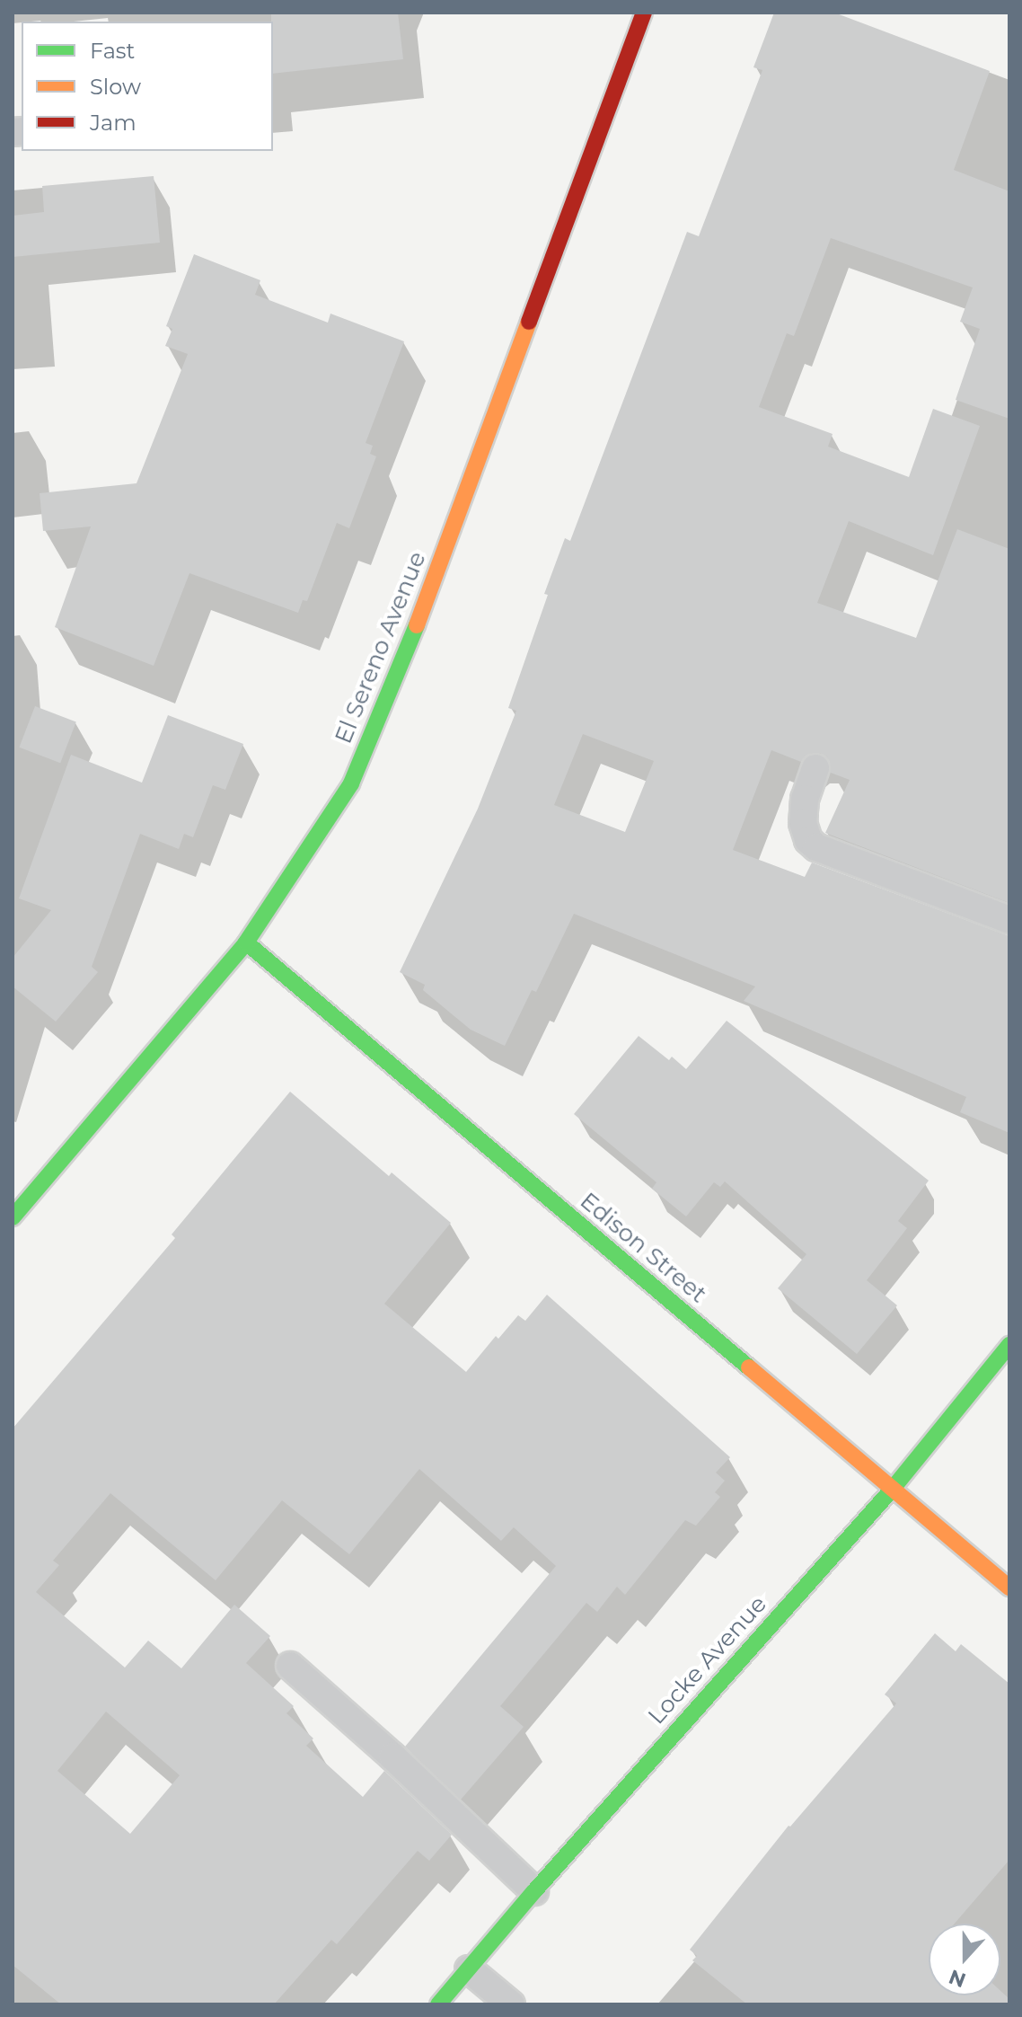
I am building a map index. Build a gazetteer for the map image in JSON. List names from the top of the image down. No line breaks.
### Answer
{"streets":{"street":["El Sereno Avenue","Edison Street","Locke Avenue"]},"crossings":[["El Sereno Avenue","Edison Street"],["Edison Street","Locke Avenue"]],"legend":["Fast","Slow","Jam"],"north":"bottom"}
